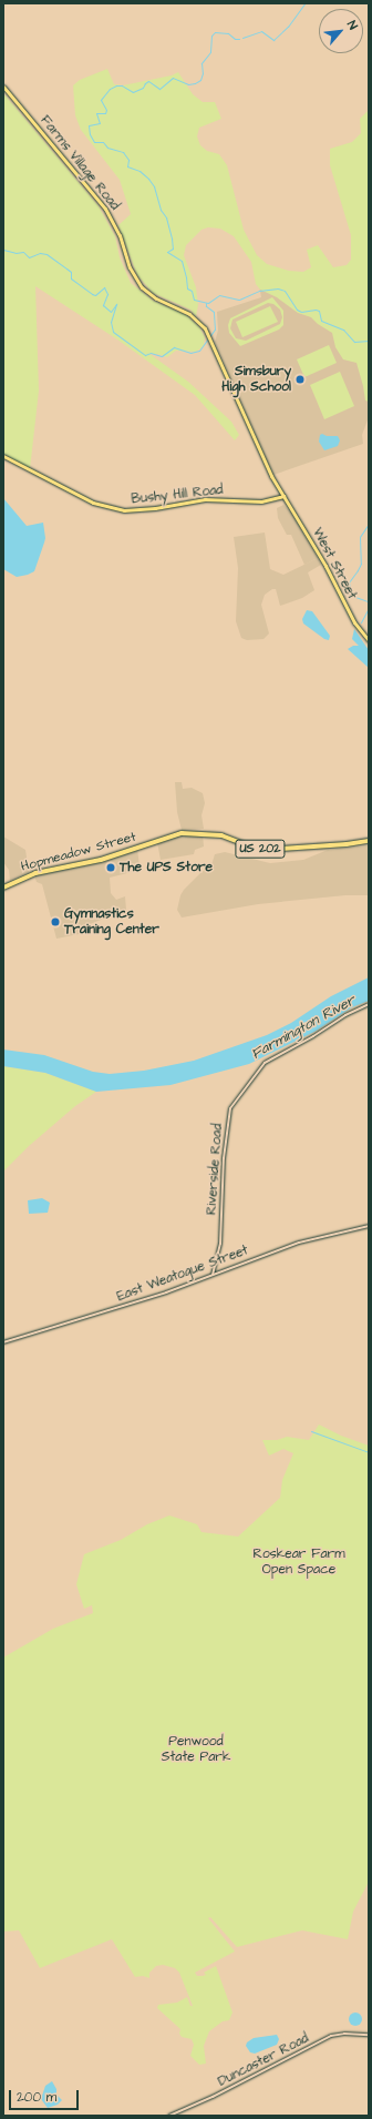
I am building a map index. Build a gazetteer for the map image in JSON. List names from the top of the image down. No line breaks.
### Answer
{"streets":{"highway":["US 202","Hopmeadow Street"],"main road":["Farms Village Road","Bushy Hill Road","West Street"],"street":["Riverside Road","East Weatogue Street","Duncaster Road"]},"crossings":[["Farms Village Road","Bushy Hill Road"],["Farms Village Road","West Street"],["Bushy Hill Road","West Street"],["Riverside Road","East Weatogue Street"]],"water":["Farmington River"],"parks":["Roskear Farm Open Space","Penwood State Park"],"places":["Simsbury High School","The UPS Store","Gymnastics Training Center"],"scale_bar":"200 m","north":"top right"}
